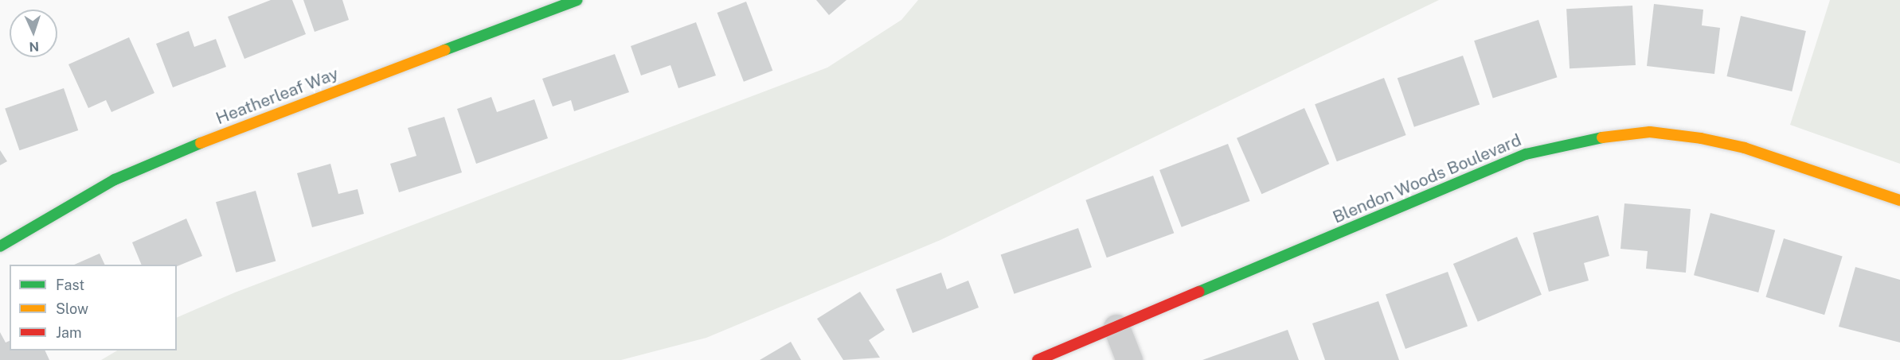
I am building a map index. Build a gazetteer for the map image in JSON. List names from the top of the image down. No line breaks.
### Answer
{"streets":{"street":["Heatherleaf Way","Blendon Woods Boulevard"]},"legend":["Fast","Slow","Jam"],"north":"bottom"}
